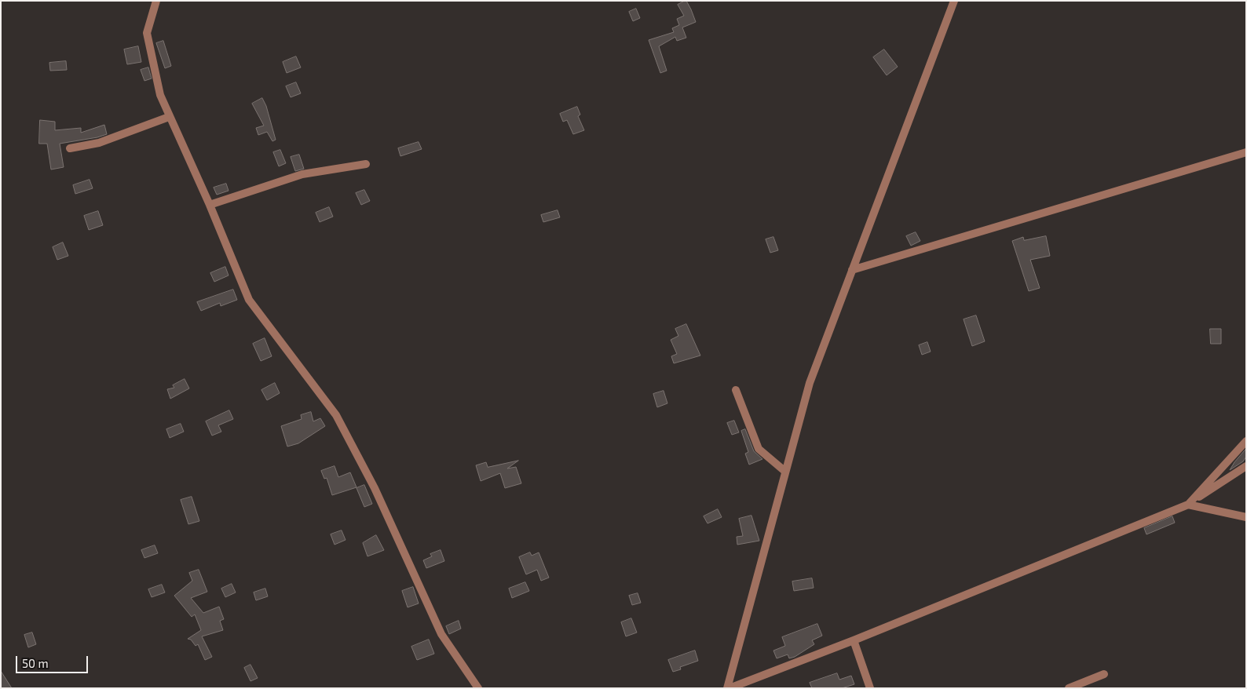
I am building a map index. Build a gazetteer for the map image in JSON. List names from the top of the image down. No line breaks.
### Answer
{"scale_bar":"50 m"}
